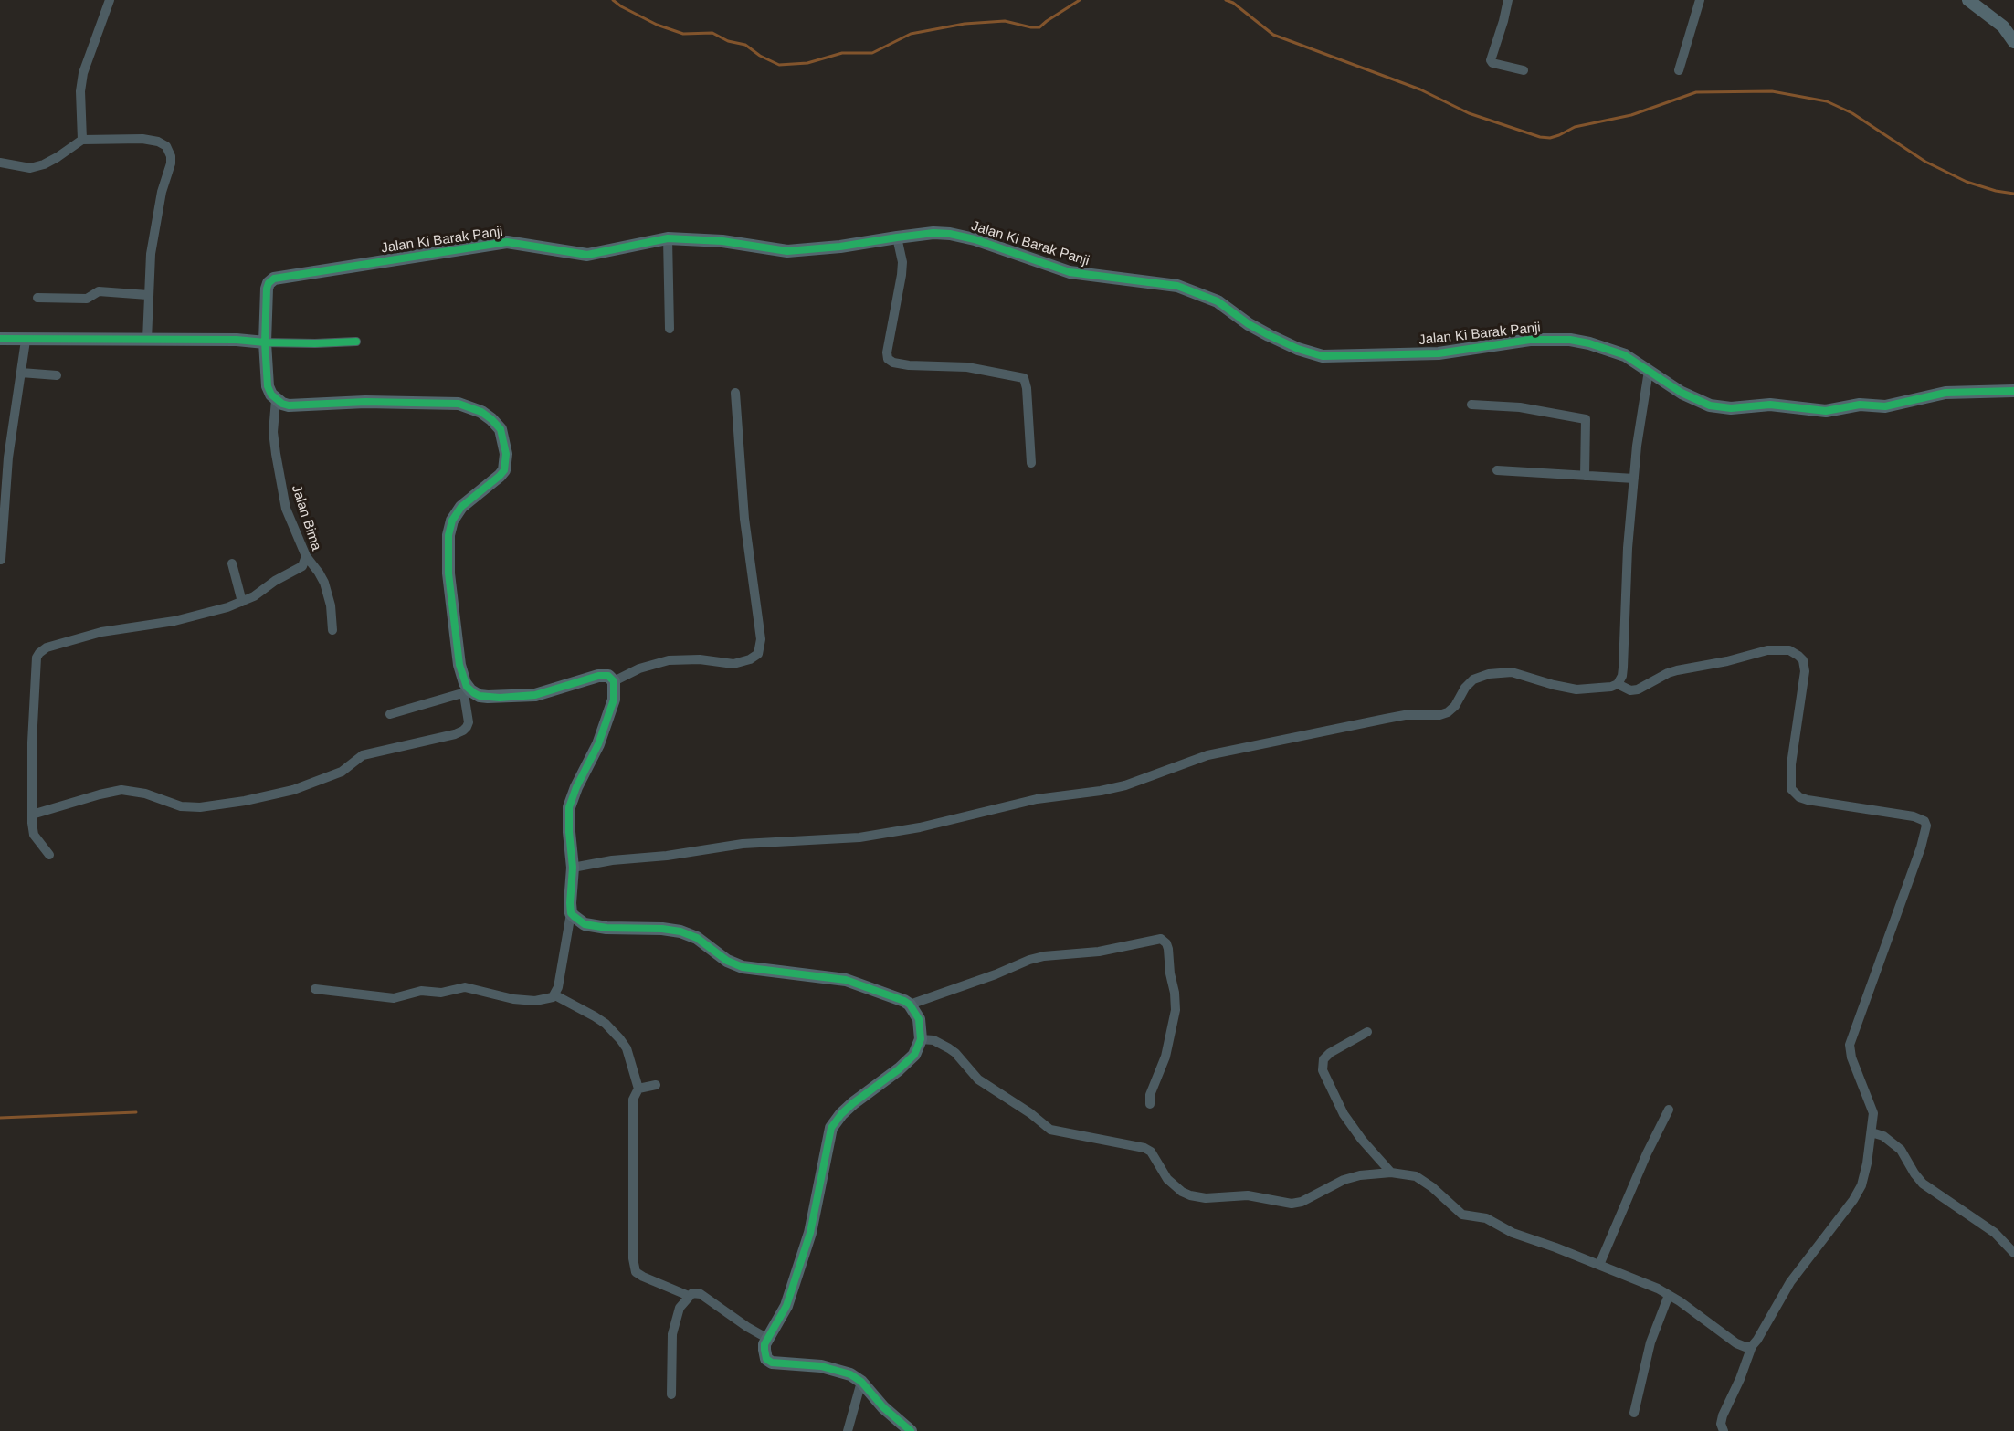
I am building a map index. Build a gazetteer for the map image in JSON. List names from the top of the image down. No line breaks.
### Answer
{"streets":{"street":["Jalan Ki Barak Panji","Jalan Bima"]},"crossings":[["Jalan Ki Barak Panji","Jalan Bima"]]}
